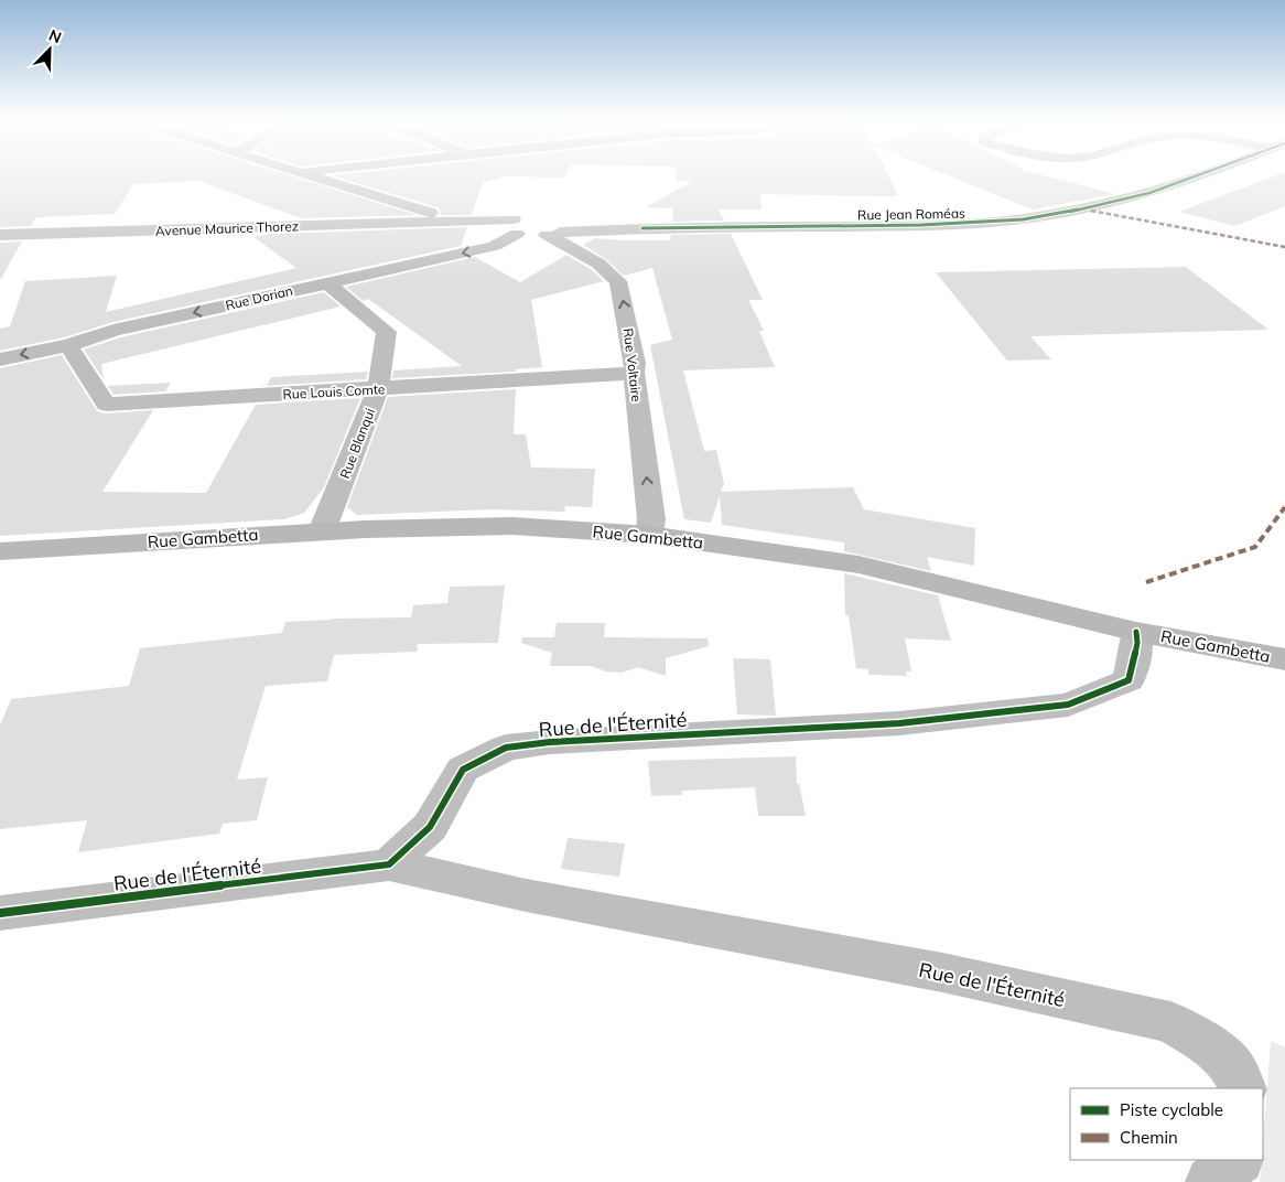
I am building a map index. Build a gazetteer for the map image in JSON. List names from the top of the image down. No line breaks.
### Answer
{"streets":{"main road":["Rue Gambetta"],"street":["Rue Jean Roméas","Avenue Maurice Thorez","Rue Dorian","Rue Voltaire","Rue Louis Comte","Rue Blanqui","Rue de l'Éternité"]},"crossings":[["Rue Jean Roméas","Avenue Maurice Thorez"],["Rue Jean Roméas","Rue Dorian"],["Rue Jean Roméas","Rue Voltaire"],["Avenue Maurice Thorez","Rue Dorian"],["Avenue Maurice Thorez","Rue Voltaire"],["Rue Dorian","Rue Voltaire"],["Rue Dorian","Rue Louis Comte"],["Rue Dorian","Rue Blanqui"],["Rue Voltaire","Rue Louis Comte"],["Rue Voltaire","Rue Gambetta"],["Rue Louis Comte","Rue Blanqui"],["Rue Blanqui","Rue Gambetta"],["Rue Gambetta","Rue de l'Éternité"]],"one_way":["Rue Dorian","Rue Voltaire"],"legend":["Piste cyclable","Chemin"],"north":"top right"}
